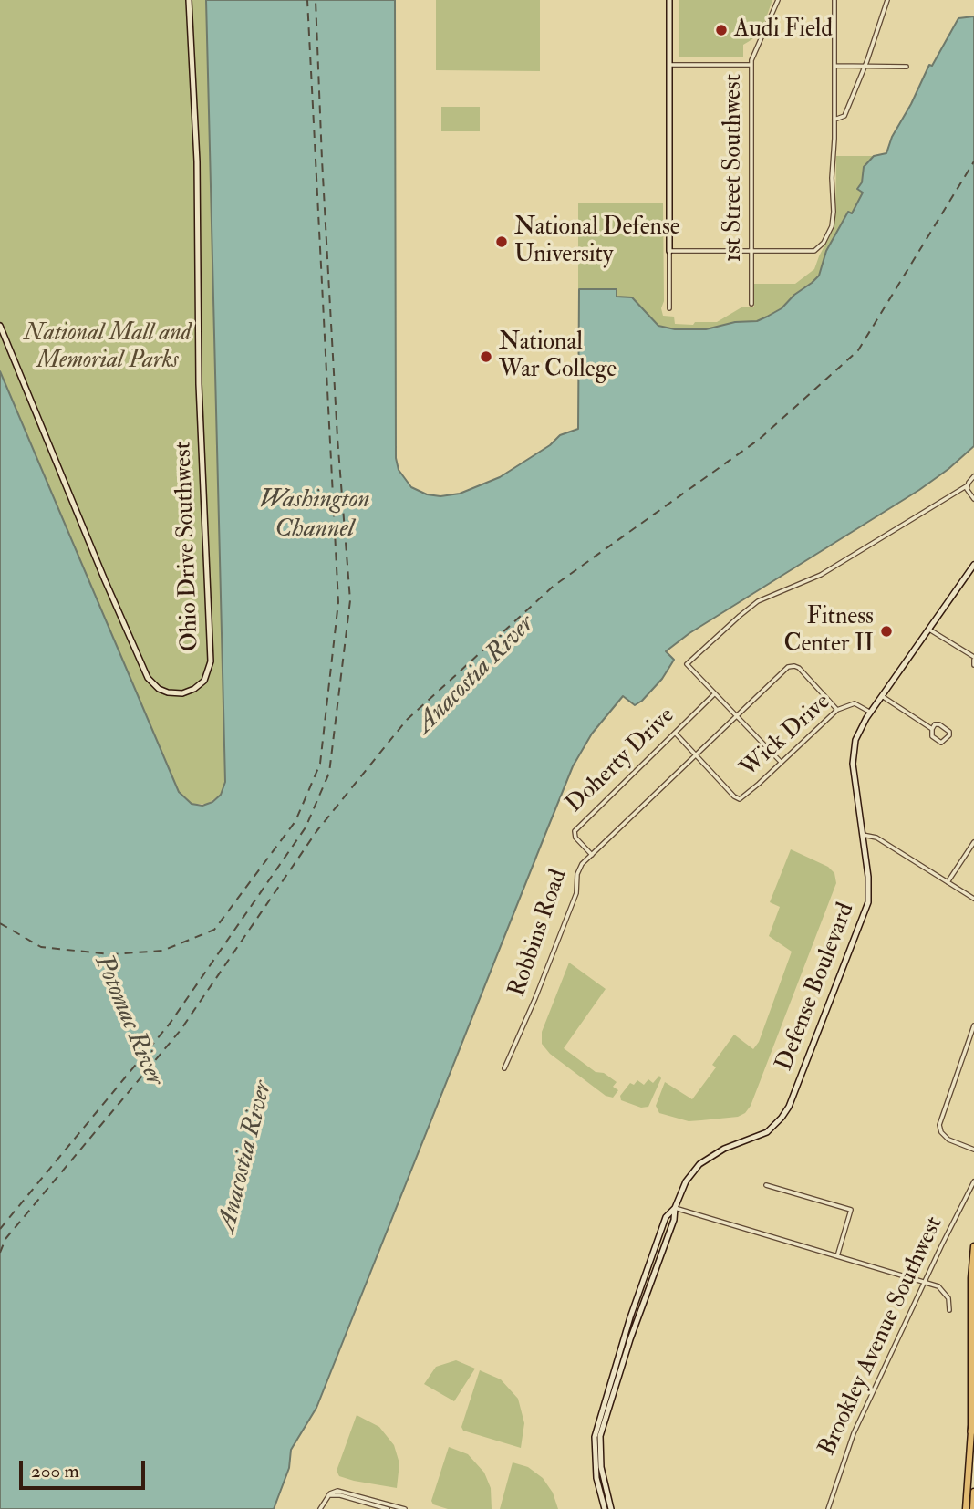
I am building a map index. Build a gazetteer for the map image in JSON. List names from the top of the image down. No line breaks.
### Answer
{"streets":{"street":["1st Street Southwest","Ohio Drive Southwest","Wick Drive","Doherty Drive","Robbins Road","Defense Boulevard","Brookley Avenue Southwest"]},"crossings":[["Wick Drive","Doherty Drive"],["Wick Drive","Robbins Road"],["Wick Drive","Defense Boulevard"],["Doherty Drive","Robbins Road"]],"water":["Washington Channel","Anacostia River","Potomac River"],"parks":["National Mall and Memorial Parks"],"places":["Audi Field","National Defense University","National War College","Fitness Center II"],"scale_bar":"200 m"}
